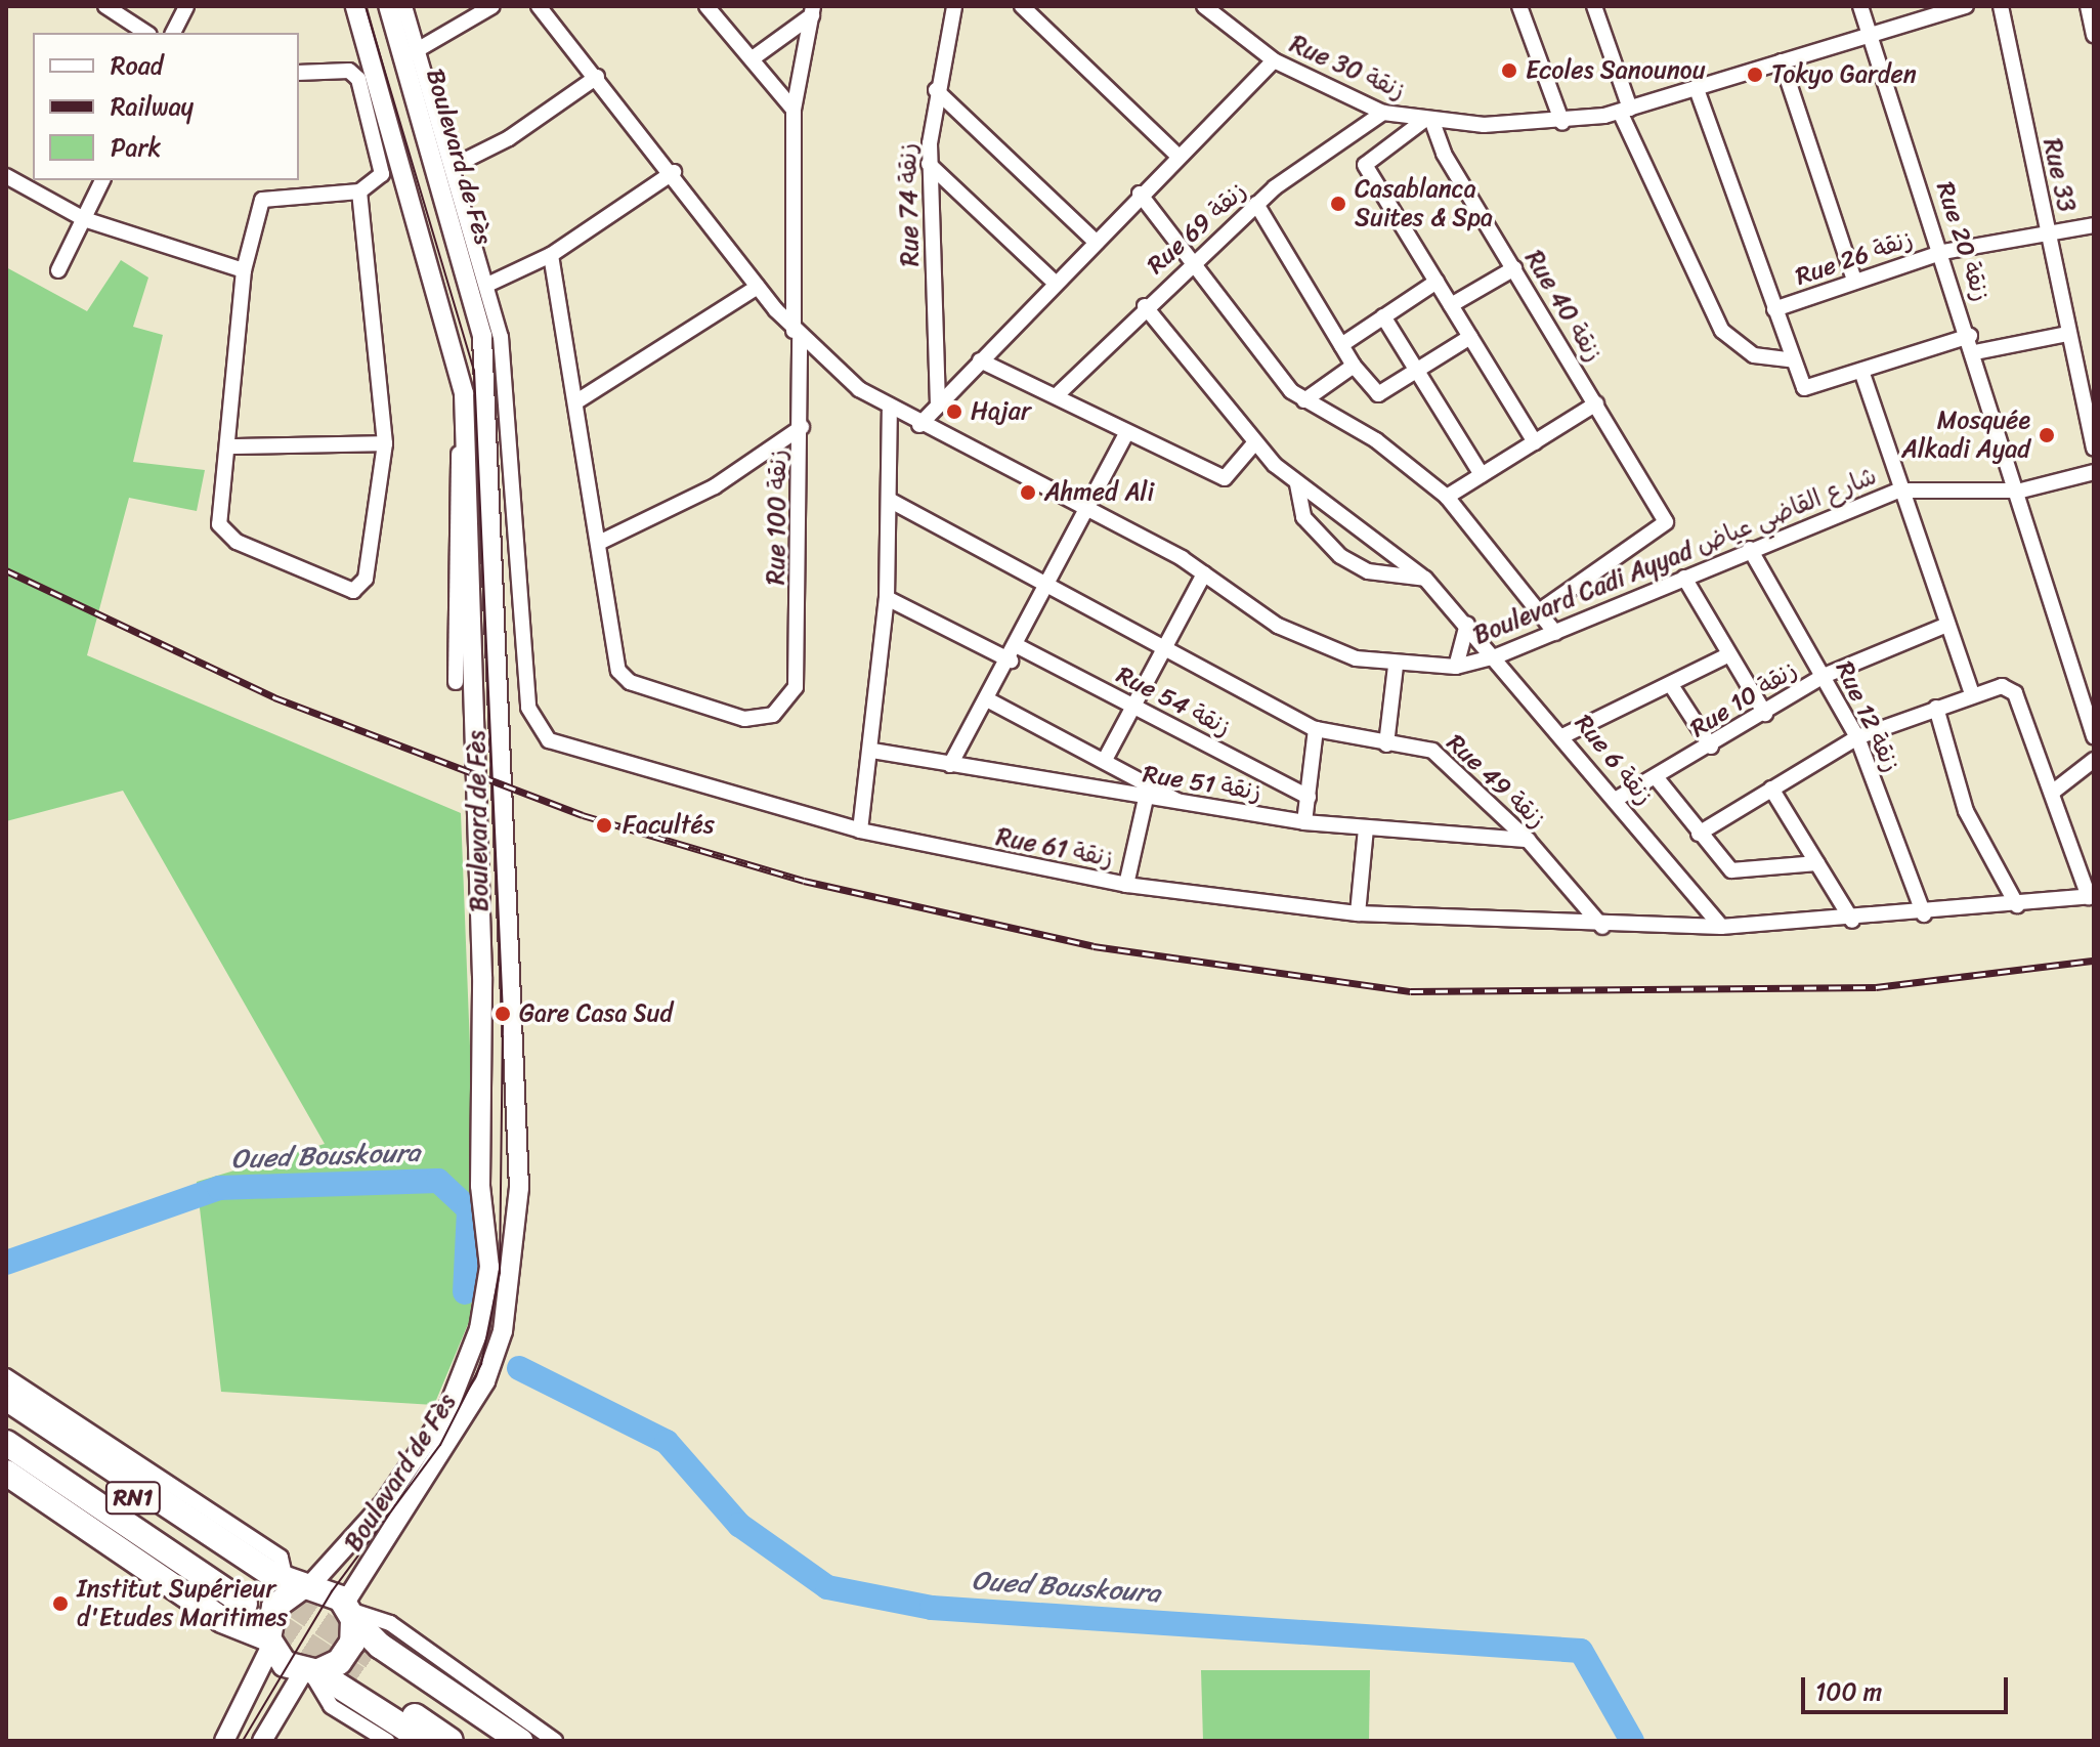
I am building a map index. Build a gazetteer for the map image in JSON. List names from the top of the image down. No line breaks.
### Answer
{"streets":{"highway":["RN1"],"street":["Rue 30 زنقة","Boulevard de Fès","Rue 33","Rue 74 زنقة","Rue 69 زنقة","Rue 20 زنقة","Rue 26 زنقة","Rue 40 زنقة","Rue 100 زنقة","Boulevard Cadi Ayyad شارع القاضي عياض","Rue 10 زنقة","Rue 54 زنقة","Rue 12 زنقة","Rue 6 زنقة","Rue 49 زنقة","Rue 51 زنقة","Rue 61 زنقة"]},"crossings":[["Rue 30 زنقة","Rue 69 زنقة"],["Rue 30 زنقة","Rue 20 زنقة"],["Rue 30 زنقة","Rue 40 زنقة"],["Rue 33","Rue 26 زنقة"],["Rue 69 زنقة","Rue 6 زنقة"],["Rue 20 زنقة","Rue 26 زنقة"],["Rue 20 زنقة","Boulevard Cadi Ayyad شارع القاضي عياض"],["Rue 100 زنقة","Boulevard Cadi Ayyad شارع القاضي عياض"],["Boulevard Cadi Ayyad شارع القاضي عياض","Rue 12 زنقة"],["Boulevard Cadi Ayyad شارع القاضي عياض","Rue 6 زنقة"],["Rue 10 زنقة","Rue 12 زنقة"],["Rue 10 زنقة","Rue 6 زنقة"],["Rue 49 زنقة","Rue 51 زنقة"],["Rue 49 زنقة","Rue 61 زنقة"]],"water":["Oued Bouskoura"],"places":["Ecoles Sanounou","Tokyo Garden","Casablanca Suites & Spa","Hajar","Mosquée Alkadi Ayad","Ahmed Ali","Facultés","Gare Casa Sud","Institut Supérieur d'Etudes Maritimes"],"legend":["Road","Railway","Park"],"scale_bar":"100 m"}
